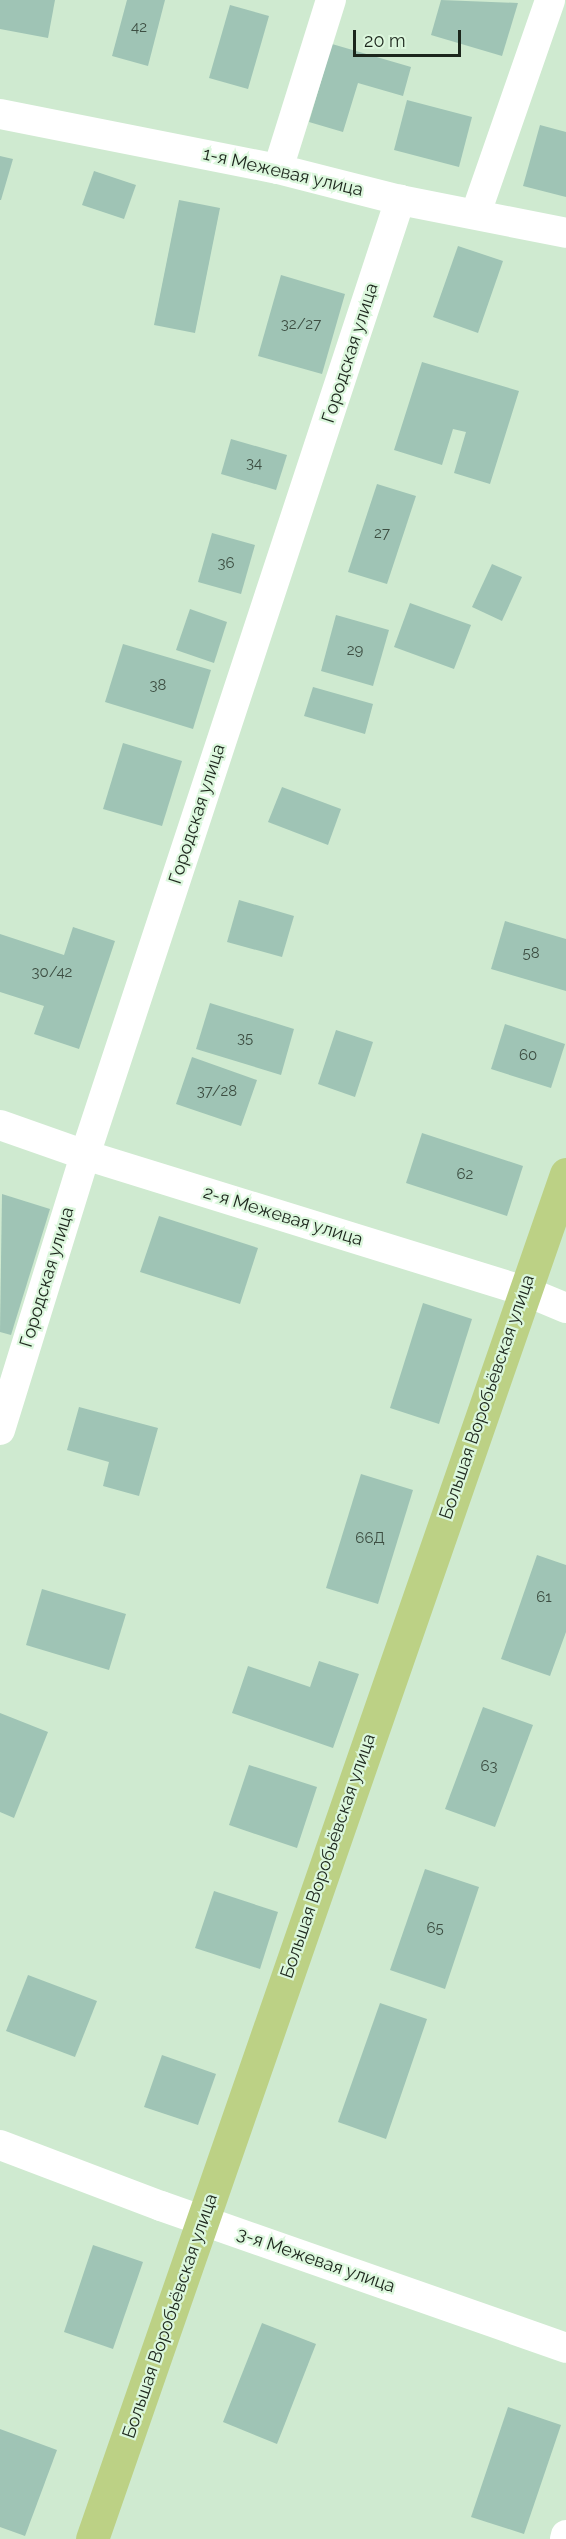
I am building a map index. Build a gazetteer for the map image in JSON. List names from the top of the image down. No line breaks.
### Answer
{"streets":{"main road":["Большая Воробьёвская улица"],"street":["1-я Межевая улица","Городская улица","2-я Межевая улица","3-я Межевая улица"]},"crossings":[["1-я Межевая улица","Городская улица"],["Городская улица","2-я Межевая улица"],["2-я Межевая улица","Большая Воробьёвская улица"],["Большая Воробьёвская улица","3-я Межевая улица"]],"house_numbers":["42","32/27","34","27","36","29","38","58","30/42","35","60","37/28","62","66Д","61","63","65"],"scale_bar":"20 m"}
